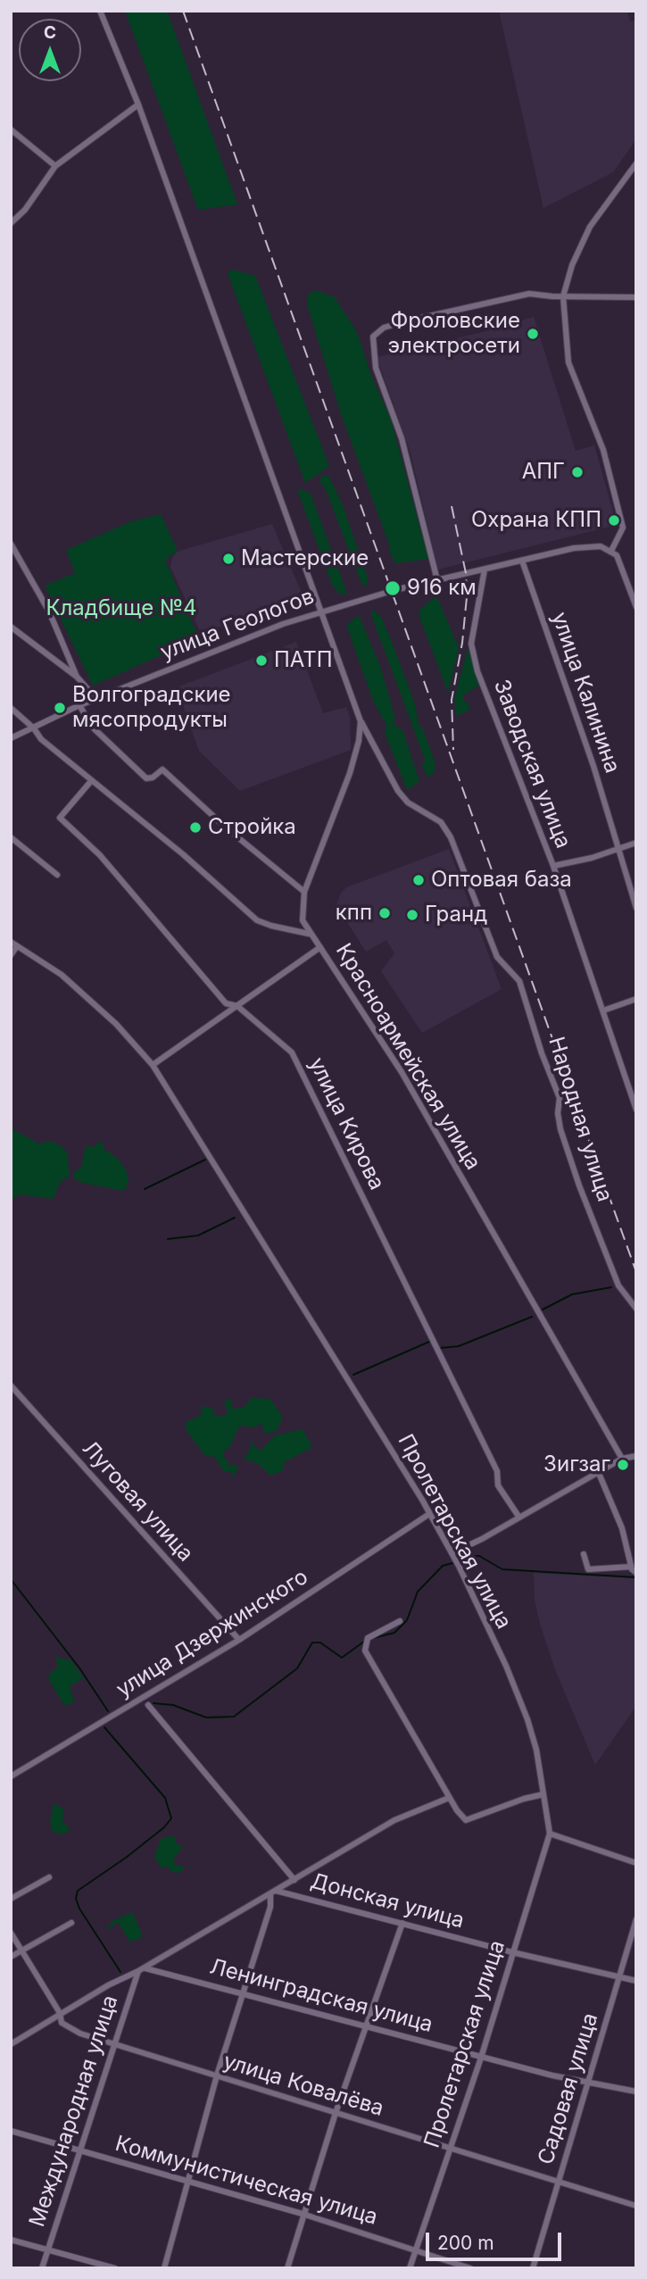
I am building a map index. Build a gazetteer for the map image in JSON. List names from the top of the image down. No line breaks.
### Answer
{"streets":{"street":["улица Геологов","улица Калинина","Заводская улица","Красноармейская улица","Народная улица","улица Кирова","Луговая улица","Пролетарская улица","улица Дзержинского","Донская улица","Ленинградская улица","улица Ковалёва","Садовая улица","Международная улица","Коммунистическая улица"]},"crossings":[["улица Геологов","улица Калинина"],["улица Геологов","Заводская улица"],["улица Геологов","Красноармейская улица"],["улица Геологов","Народная улица"],["Красноармейская улица","улица Кирова"],["Луговая улица","улица Дзержинского"],["Пролетарская улица","улица Дзержинского"],["Пролетарская улица","Донская улица"],["Пролетарская улица","Ленинградская улица"],["Пролетарская улица","улица Ковалёва"],["Пролетарская улица","Коммунистическая улица"],["Донская улица","Садовая улица"],["Ленинградская улица","Садовая улица"],["Ленинградская улица","Международная улица"],["улица Ковалёва","Садовая улица"],["улица Ковалёва","Международная улица"],["Международная улица","Коммунистическая улица"]],"parks":["Кладбище №4"],"places":["Фроловские электросети","АПГ","Охрана КПП","Мастерские","916 км","ПАТП","Волгоградские мясопродукты","Стройка","Оптовая база","кпп","Гранд","Зигзаг"],"scale_bar":"200 m","north":"top"}
